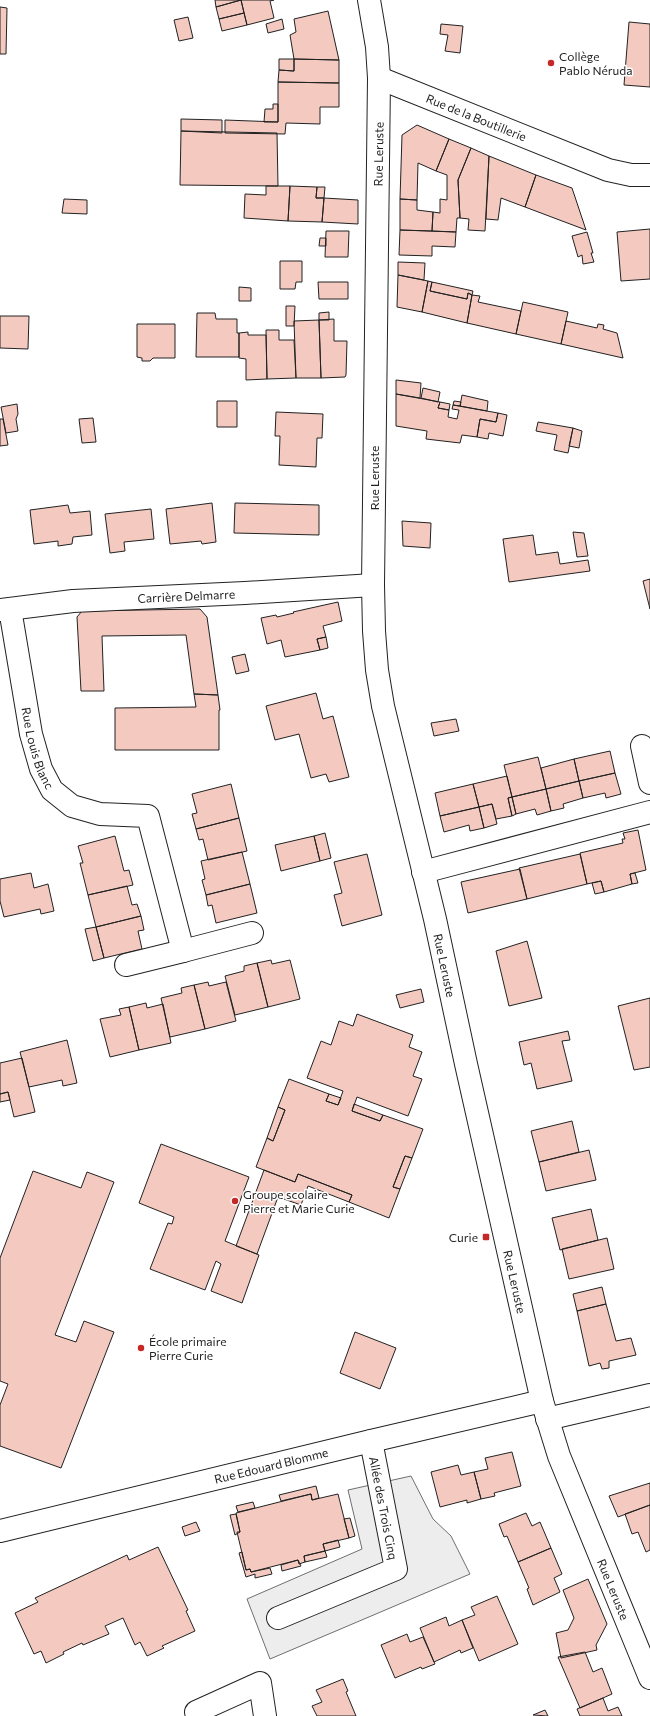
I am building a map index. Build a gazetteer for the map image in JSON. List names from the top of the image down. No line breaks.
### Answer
{"streets":{"street":["Rue de la Boutillerie","Rue Leruste","Carrière Delmarre","Rue Louis Blanc","Rue Edouard Blomme","Allée des Trois Cinq"]},"crossings":[["Rue de la Boutillerie","Rue Leruste"],["Rue Leruste","Carrière Delmarre"],["Rue Leruste","Rue Edouard Blomme"],["Carrière Delmarre","Rue Louis Blanc"],["Rue Edouard Blomme","Allée des Trois Cinq"]],"places":{"other":["Collège Pablo Néruda","Groupe scolaire Pierre et Marie Curie","École primaire Pierre Curie"],"transit":["Curie"]}}
